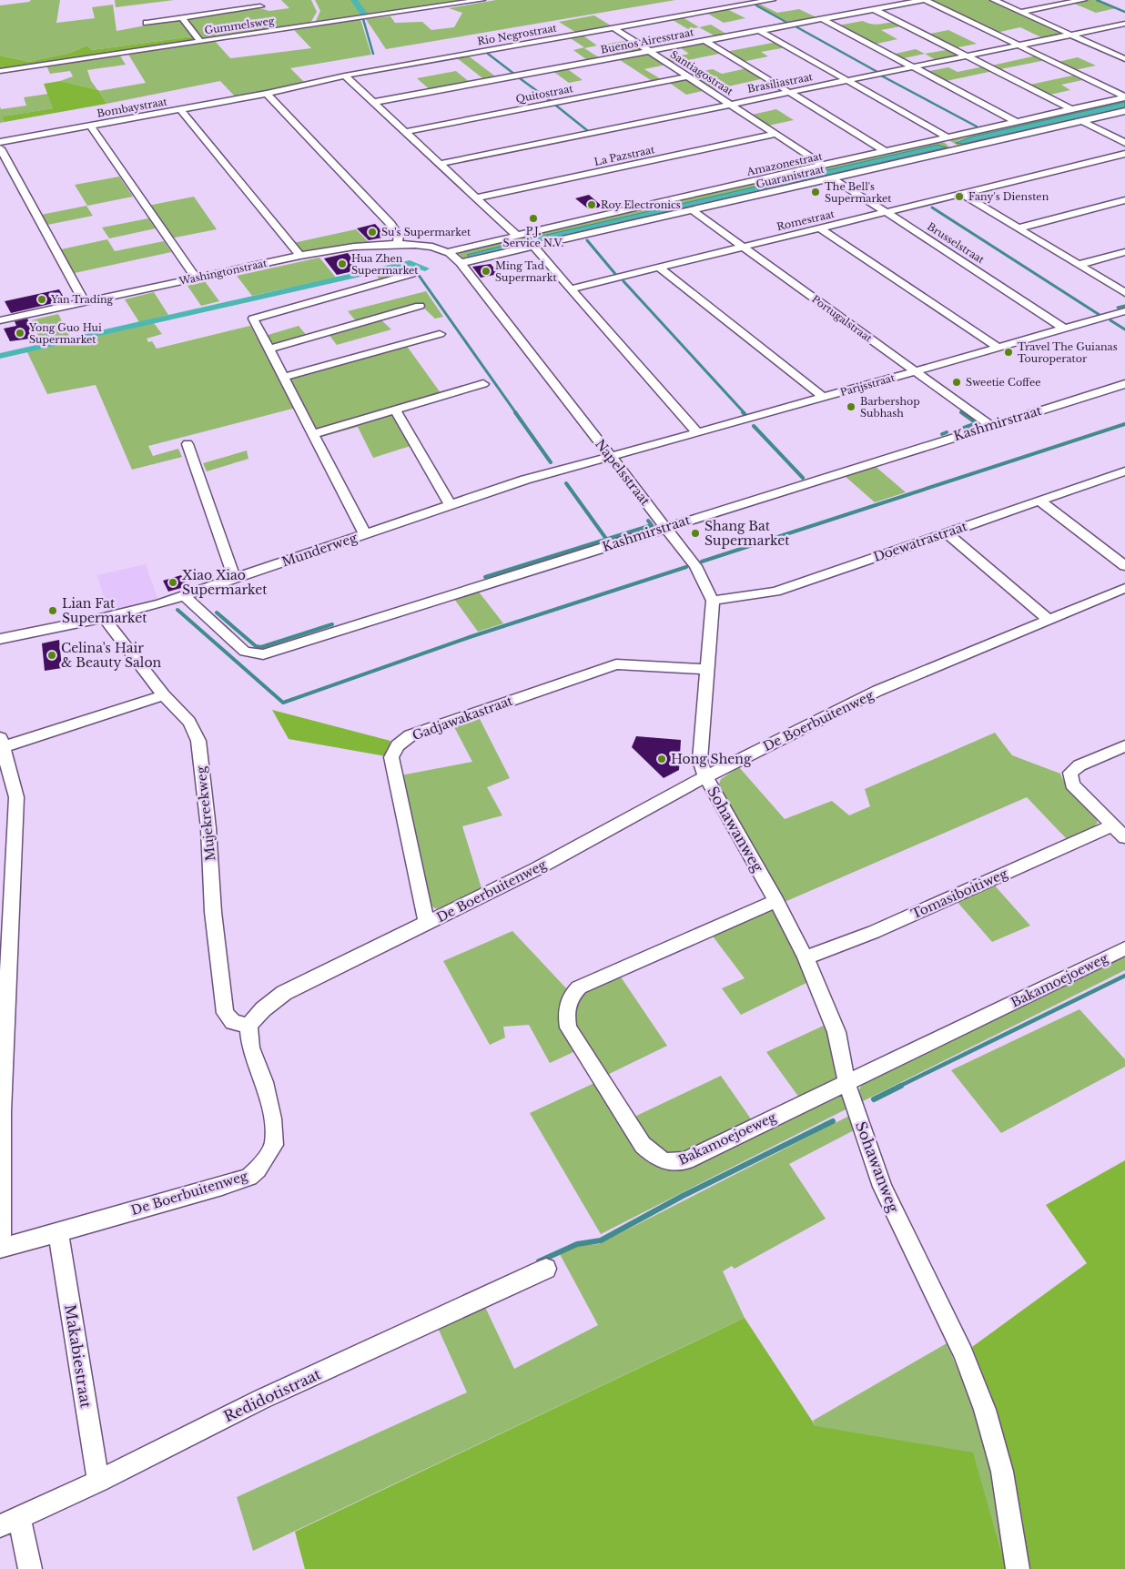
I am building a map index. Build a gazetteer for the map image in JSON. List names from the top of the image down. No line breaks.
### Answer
{"streets":{"street":["Gummelsweg","Rio Negrostraat","Buenos Airesstraat","Santiagostraat","Brasiliastraat","Quitostraat","Bombaystraat","La Pazstraat","Amazonestraat","Guaranistraat","Romestraat","Brusselstraat","Washingtonstraat","Portugalstraat","Parijsstraat","Kashmirstraat","Napelsstraat","Doewatrastraat","Munderweg","Gadjawakastraat","De Boerbuitenweg","Mujekreekweg","Sohawanweg","Tomasiboitiweg","Bakamoejoeweg","Makabiestraat","Redidotistraat"]},"crossings":[["Rio Negrostraat","Santiagostraat"],["Rio Negrostraat","Bombaystraat"],["Buenos Airesstraat","Santiagostraat"],["Santiagostraat","Brasiliastraat"],["Santiagostraat","Quitostraat"],["Santiagostraat","La Pazstraat"],["Santiagostraat","Amazonestraat"],["Amazonestraat","Washingtonstraat"],["Amazonestraat","Napelsstraat"],["Guaranistraat","Brusselstraat"],["Guaranistraat","Portugalstraat"],["Guaranistraat","Napelsstraat"],["Romestraat","Brusselstraat"],["Romestraat","Portugalstraat"],["Brusselstraat","Parijsstraat"],["Washingtonstraat","Napelsstraat"],["Portugalstraat","Parijsstraat"],["Portugalstraat","Kashmirstraat"],["Parijsstraat","Napelsstraat"],["Parijsstraat","Munderweg"],["Kashmirstraat","Napelsstraat"],["Kashmirstraat","Munderweg"],["Napelsstraat","Doewatrastraat"],["Napelsstraat","Munderweg"],["Napelsstraat","Gadjawakastraat"],["Napelsstraat","De Boerbuitenweg"],["Napelsstraat","Sohawanweg"],["Munderweg","Mujekreekweg"],["Gadjawakastraat","De Boerbuitenweg"],["De Boerbuitenweg","Mujekreekweg"],["De Boerbuitenweg","Sohawanweg"],["De Boerbuitenweg","Makabiestraat"],["Sohawanweg","Tomasiboitiweg"],["Sohawanweg","Bakamoejoeweg"],["Makabiestraat","Redidotistraat"]],"places":["The Bell's Supermarket","Fany's Diensten","Roy Electronics","P.J. Service N.V.","Su's Supermarket","Hua Zhen Supermarket","Ming Tad Supermarkt","Yan Trading","Yong Guo Hui Supermarket","Travel The Guianas Touroperator","Sweetie Coffee","Barbershop Subhash","Shang Bat Supermarket","Xiao Xiao Supermarket","Lian Fat Supermarket","Celina's Hair & Beauty Salon","Hong Sheng"]}
